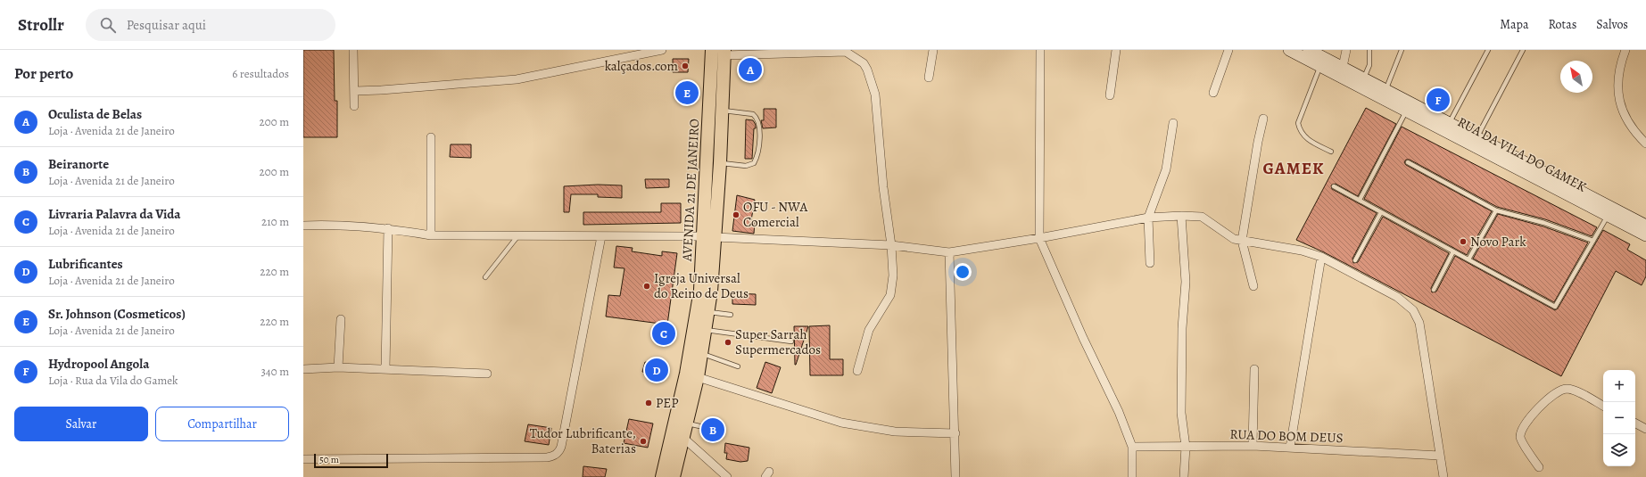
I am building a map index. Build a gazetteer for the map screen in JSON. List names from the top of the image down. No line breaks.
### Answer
{"streets":{"main road":["RUA DA VILA DO GAMEK","AVENIDA 21 DE JANEIRO"],"street":["RUA DO BOM DEUS"]},"districts":["GAMEK"],"places":["kalçados.com","OFU - NWA Comercial","Novo Park","Igreja Universal do Reino de Deus","Super Sarrah Supermercados","PEP","Tudor Lubrificante, Baterias"],"scale_bar":"50 m","north":"top left","page":{"header":"Strollr","search":"Pesquisar aqui","nav":["Mapa","Rotas","Salvos"],"heading":["Por perto","6 resultados"],"pins":["A","E","F","C","D","B"],"list":[{"mark":"A","name":"Oculista de Belas","note":"Loja · Avenida 21 de Janeiro","value":"200 m"},{"mark":"B","name":"Beiranorte","note":"Loja · Avenida 21 de Janeiro","value":"200 m"},{"mark":"C","name":"Livraria Palavra da Vida","note":"Loja · Avenida 21 de Janeiro","value":"210 m"},{"mark":"D","name":"Lubrificantes","note":"Loja · Avenida 21 de Janeiro","value":"220 m"},{"mark":"E","name":"Sr. Johnson (Cosmeticos)","note":"Loja · Avenida 21 de Janeiro","value":"220 m"},{"mark":"F","name":"Hydropool Angola","note":"Loja · Rua da Vila do Gamek","value":"340 m"}],"map_buttons":["+","−"],"buttons":["Salvar","Compartilhar"],"scale":"50 m"}}
